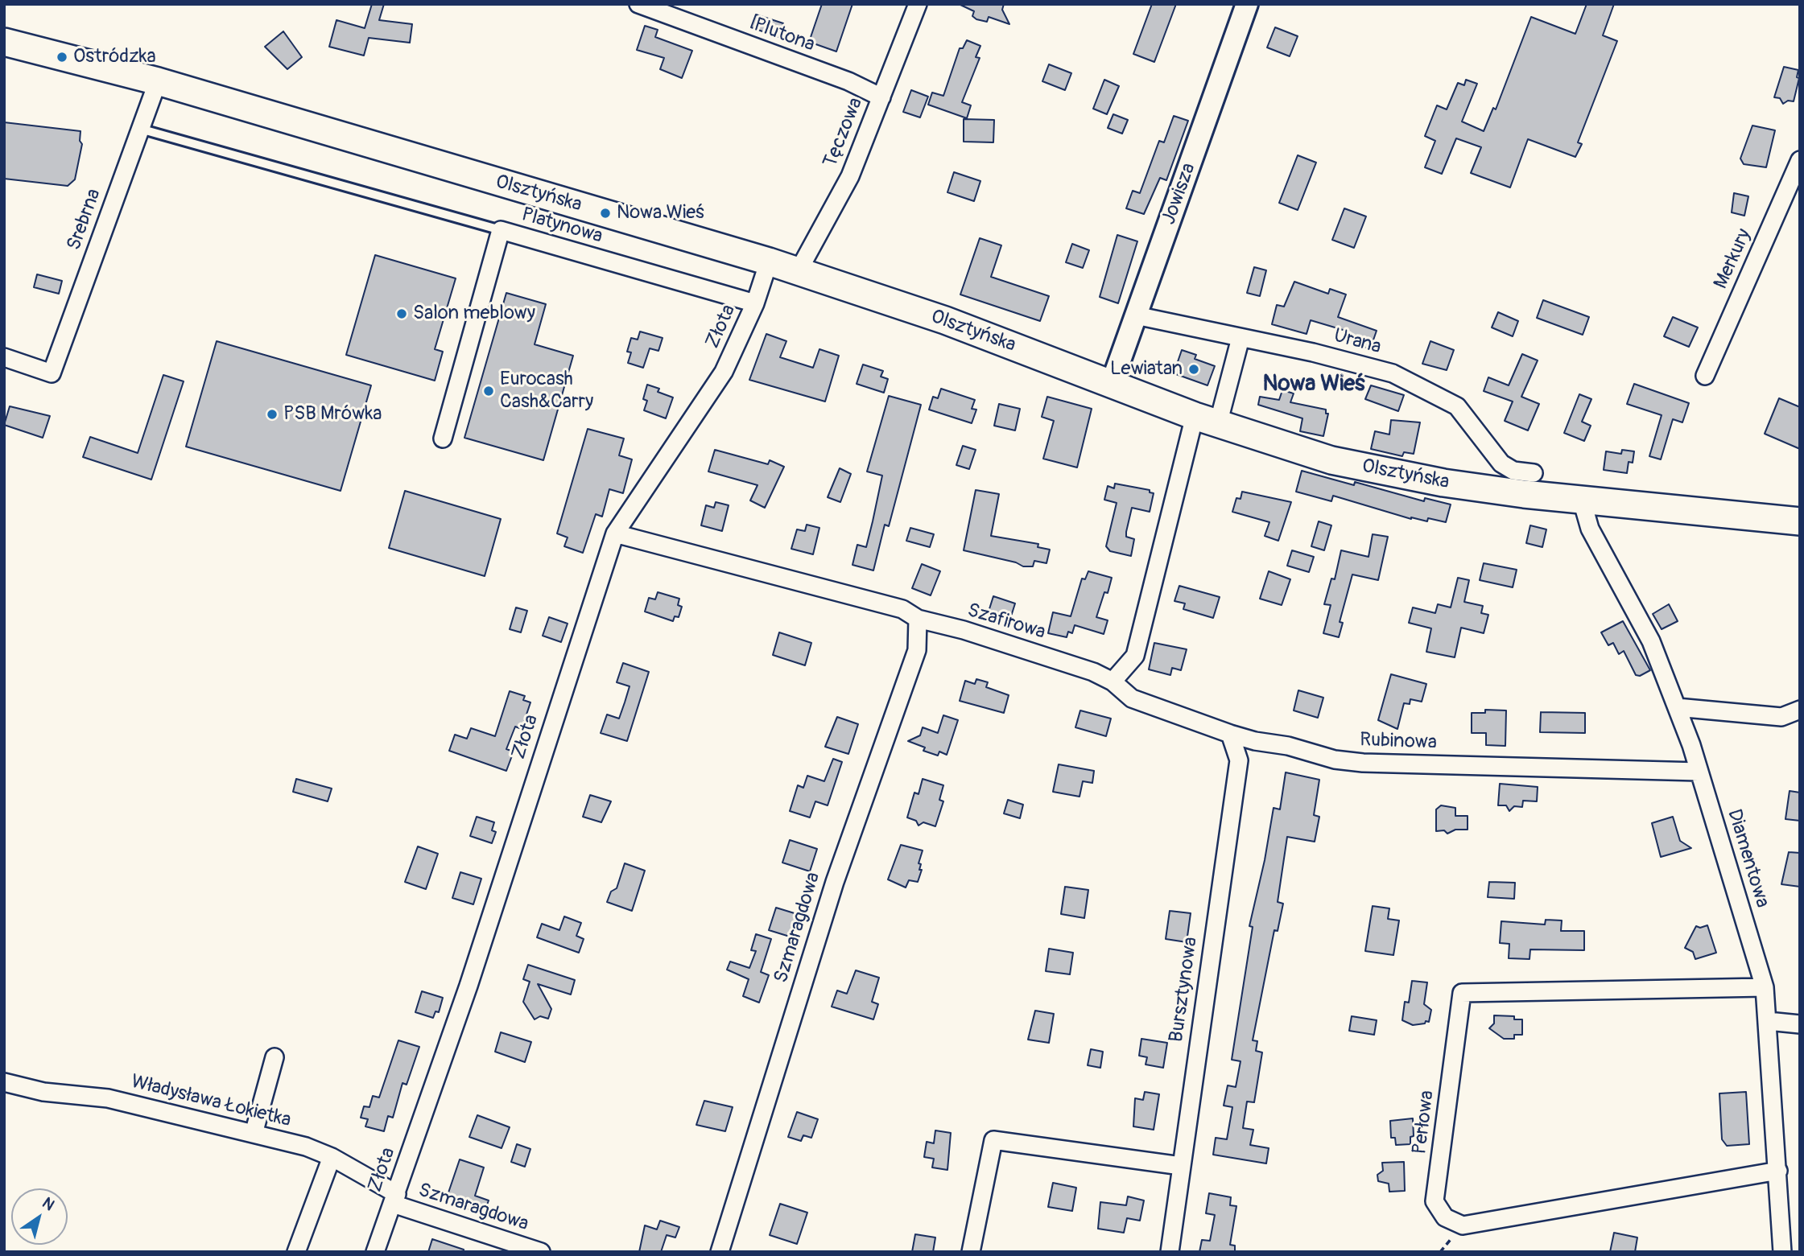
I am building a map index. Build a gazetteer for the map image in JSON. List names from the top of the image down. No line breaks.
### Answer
{"streets":{"main road":["Olsztyńska"],"street":["Plutona","Tęczowa","Jowisza","Srebrna","Platynowa","Merkury","Złota","Urana","Szafirowa","Rubinowa","Diamentowa","Szmaragdowa","Bursztynowa","Władysława Łokietka","Perłowa"]},"crossings":[["Plutona","Tęczowa"],["Tęczowa","Olsztyńska"],["Olsztyńska","Jowisza"],["Olsztyńska","Srebrna"],["Olsztyńska","Złota"],["Olsztyńska","Diamentowa"],["Jowisza","Urana"],["Platynowa","Złota"],["Złota","Szafirowa"],["Złota","Szmaragdowa"],["Złota","Władysława Łokietka"],["Szafirowa","Rubinowa"],["Szafirowa","Szmaragdowa"],["Rubinowa","Diamentowa"],["Rubinowa","Bursztynowa"],["Diamentowa","Perłowa"],["Szmaragdowa","Władysława Łokietka"]],"districts":["Nowa Wieś"],"places":["Ostródzka","Nowa Wieś","Salon meblowy","Lewiatan","Eurocash Cash&Carry","PSB Mrówka"],"north":"top right"}
